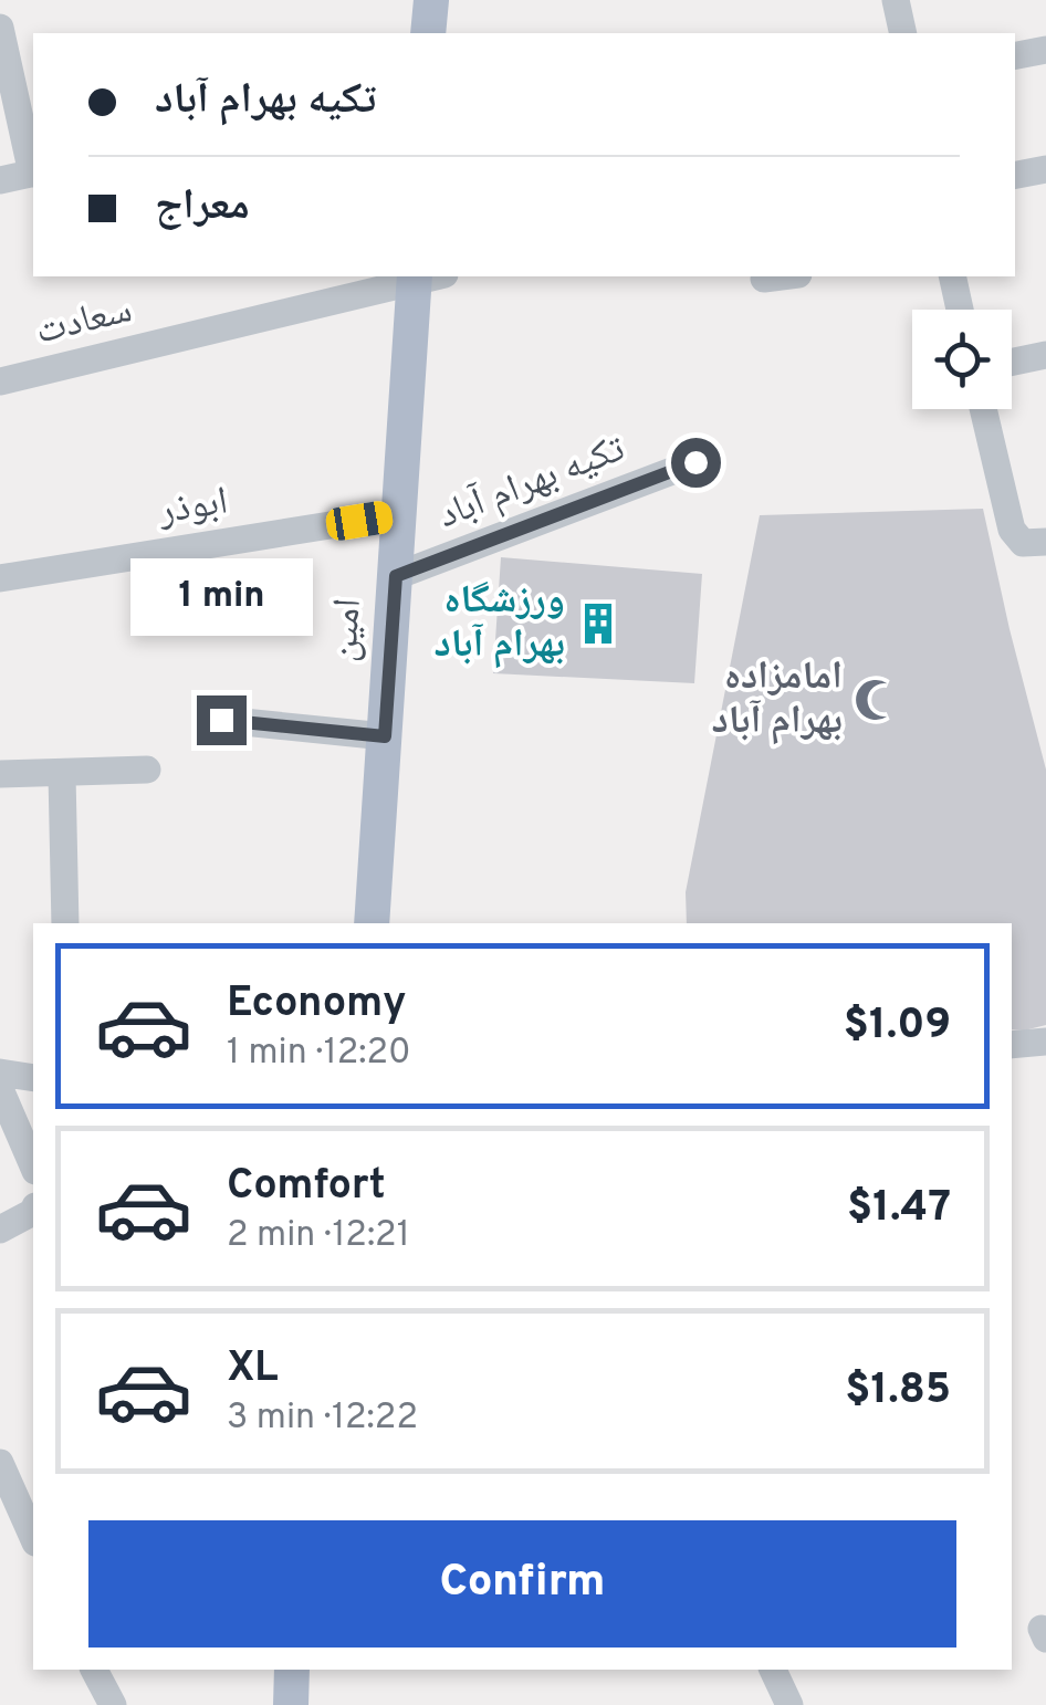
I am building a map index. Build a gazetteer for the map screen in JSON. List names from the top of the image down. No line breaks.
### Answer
{"streets":{"main road":["امین"],"street":["سعادت","تکیه بهرام آباد","ابوذر"]},"crossings":[["سعادت","امین"],["تکیه بهرام آباد","امین"],["ابوذر","امین"]],"places":{"building":["ورزشگاه بهرام آباد"],"mosque":["امامزاده بهرام آباد"]},"page":{"banner":["تکیه بهرام آباد","معراج"],"bubble":"1 min","list":[{"name":"Economy","note":"1 min · 12:20","value":"$1.09"},{"name":"Comfort","note":"2 min · 12:21","value":"$1.47"},{"name":"XL","note":"3 min · 12:22","value":"$1.85"}],"buttons":"Confirm"}}
